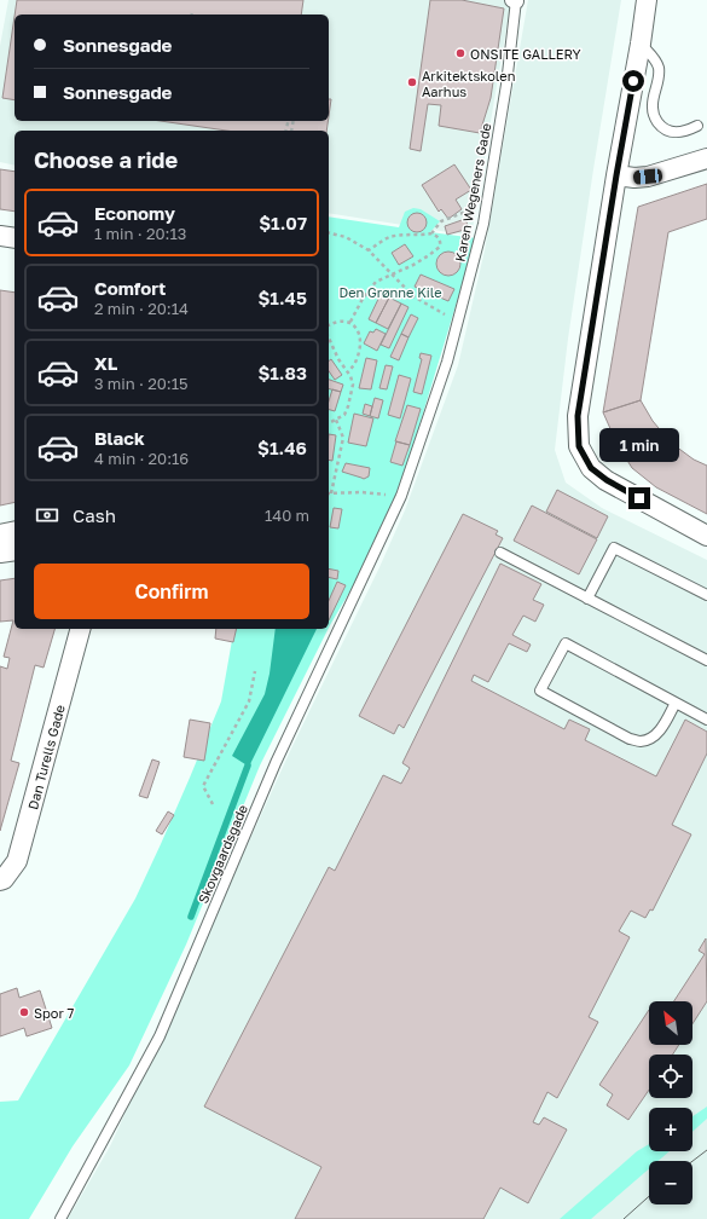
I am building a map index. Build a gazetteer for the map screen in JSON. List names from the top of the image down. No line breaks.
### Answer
{"streets":{"street":["Dan Turells Gade"],"lane":["Karen Wegeners Gade","Skovgaardsgade"]},"crossings":[["Karen Wegeners Gade","Skovgaardsgade"]],"parks":["Den Grønne Kile"],"places":["ONSITE GALLERY","Arkitektskolen Aarhus","Spor 7"],"north":"top left","page":{"banner":["Sonnesgade","Sonnesgade"],"heading":"Choose a ride","list":[{"name":"Economy","note":"1 min · 20:13","value":"$1.07"},{"name":"Comfort","note":"2 min · 20:14","value":"$1.45"},{"name":"XL","note":"3 min · 20:15","value":"$1.83"},{"name":"Black","note":"4 min · 20:16","value":"$1.46"}],"bubble":"1 min","pay":["Cash","140 m"],"buttons":"Confirm","map_buttons":["+","−"]}}
